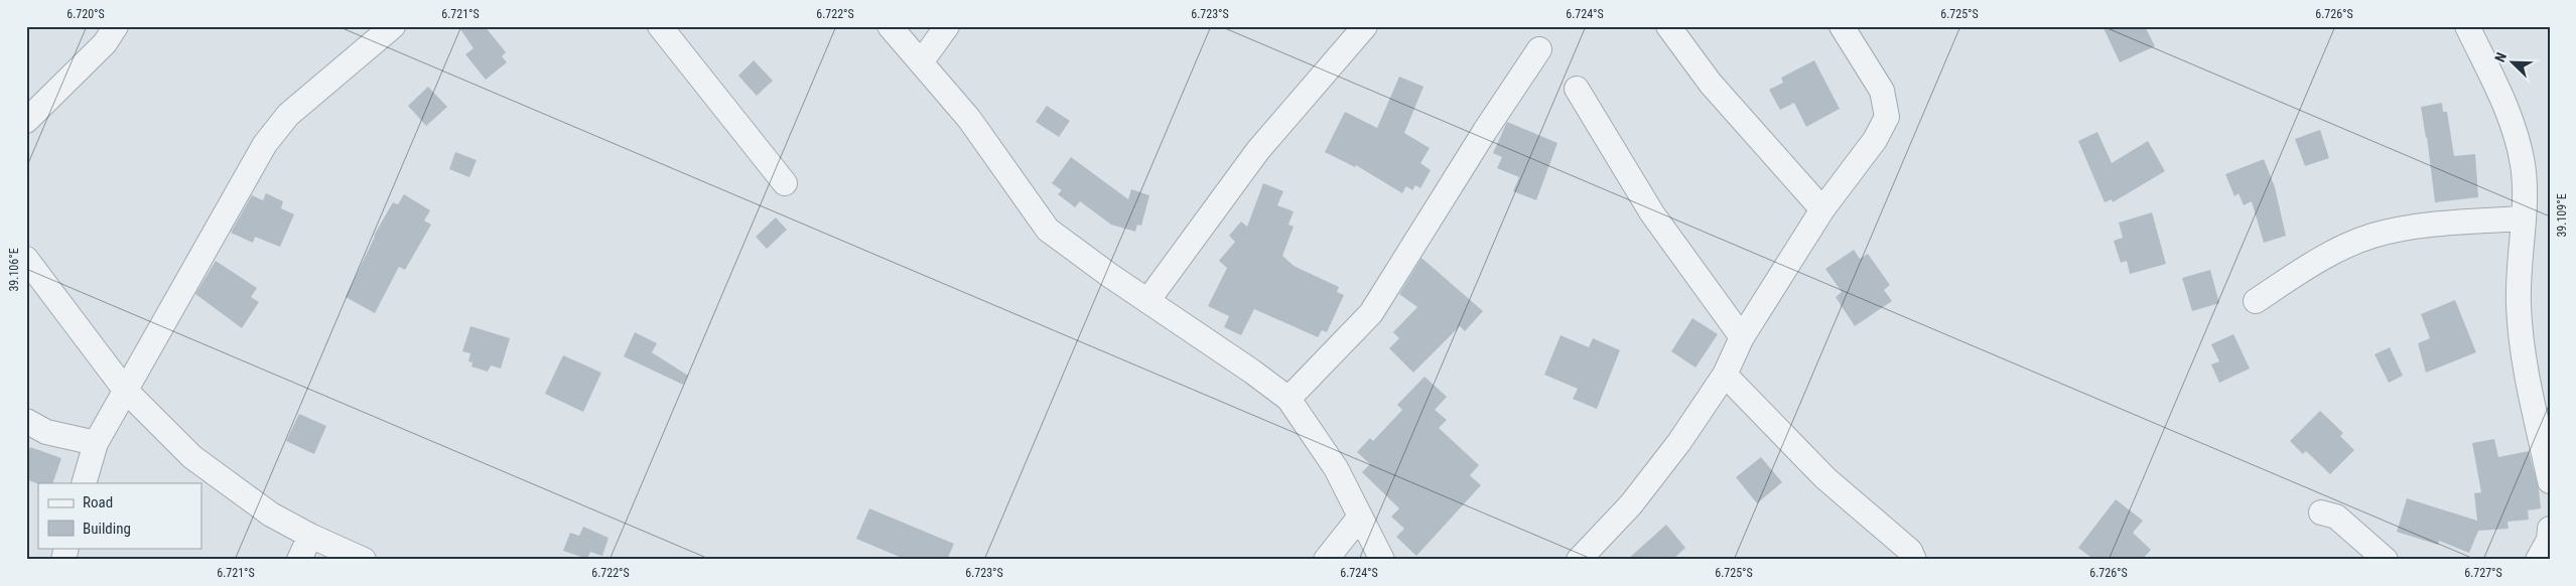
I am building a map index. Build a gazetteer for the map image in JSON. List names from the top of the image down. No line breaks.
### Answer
{"legend":["Road","Building"],"north":"top left","coordinates":["6.720°S","6.721°S","6.722°S","6.723°S","6.724°S","6.725°S","6.726°S","39.109°E","39.106°E","6.727°S"]}
